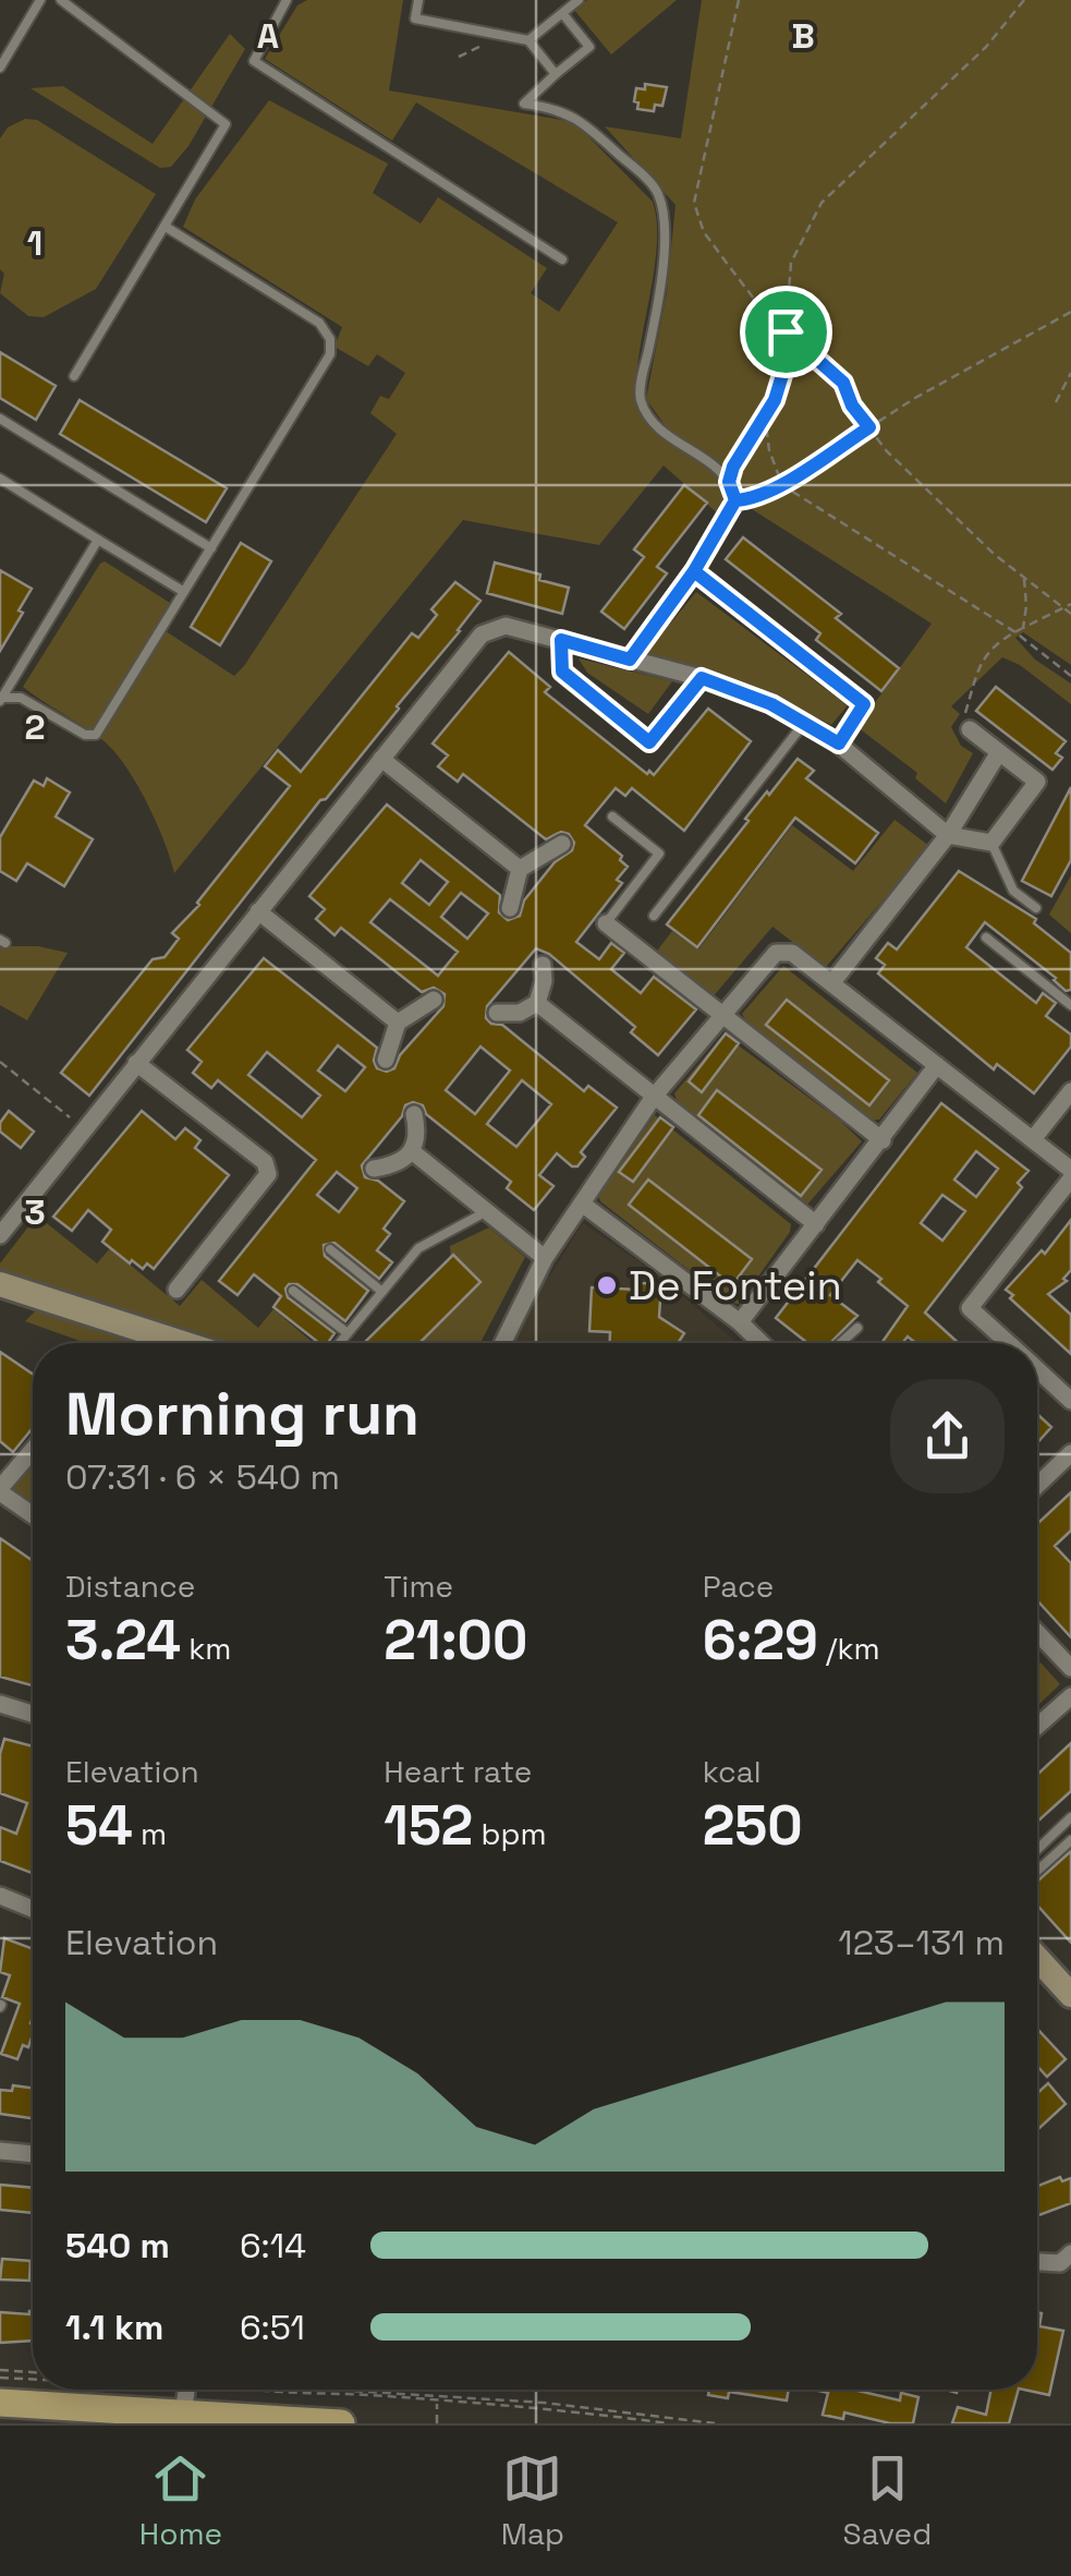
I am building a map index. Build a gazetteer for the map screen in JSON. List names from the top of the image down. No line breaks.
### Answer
{"places":["De Fontein"],"page":{"heading":["Morning run","07:31 · 6 × 540 m"],"stats":[["Distance","3.24 km"],["Time","21:00"],["Pace","6:29 /km"],["Elevation","54 m"],["Heart rate","152 bpm"],["kcal","250"]],"chart":["Elevation","123–131 m"],"list":[{"name":"540 m","note":"6:14"},{"name":"1.1 km","note":"6:51"}],"tabs":["Home","Map","Saved"]},"grid":{"columns":["A","B"],"rows":["1","2","3"]}}
